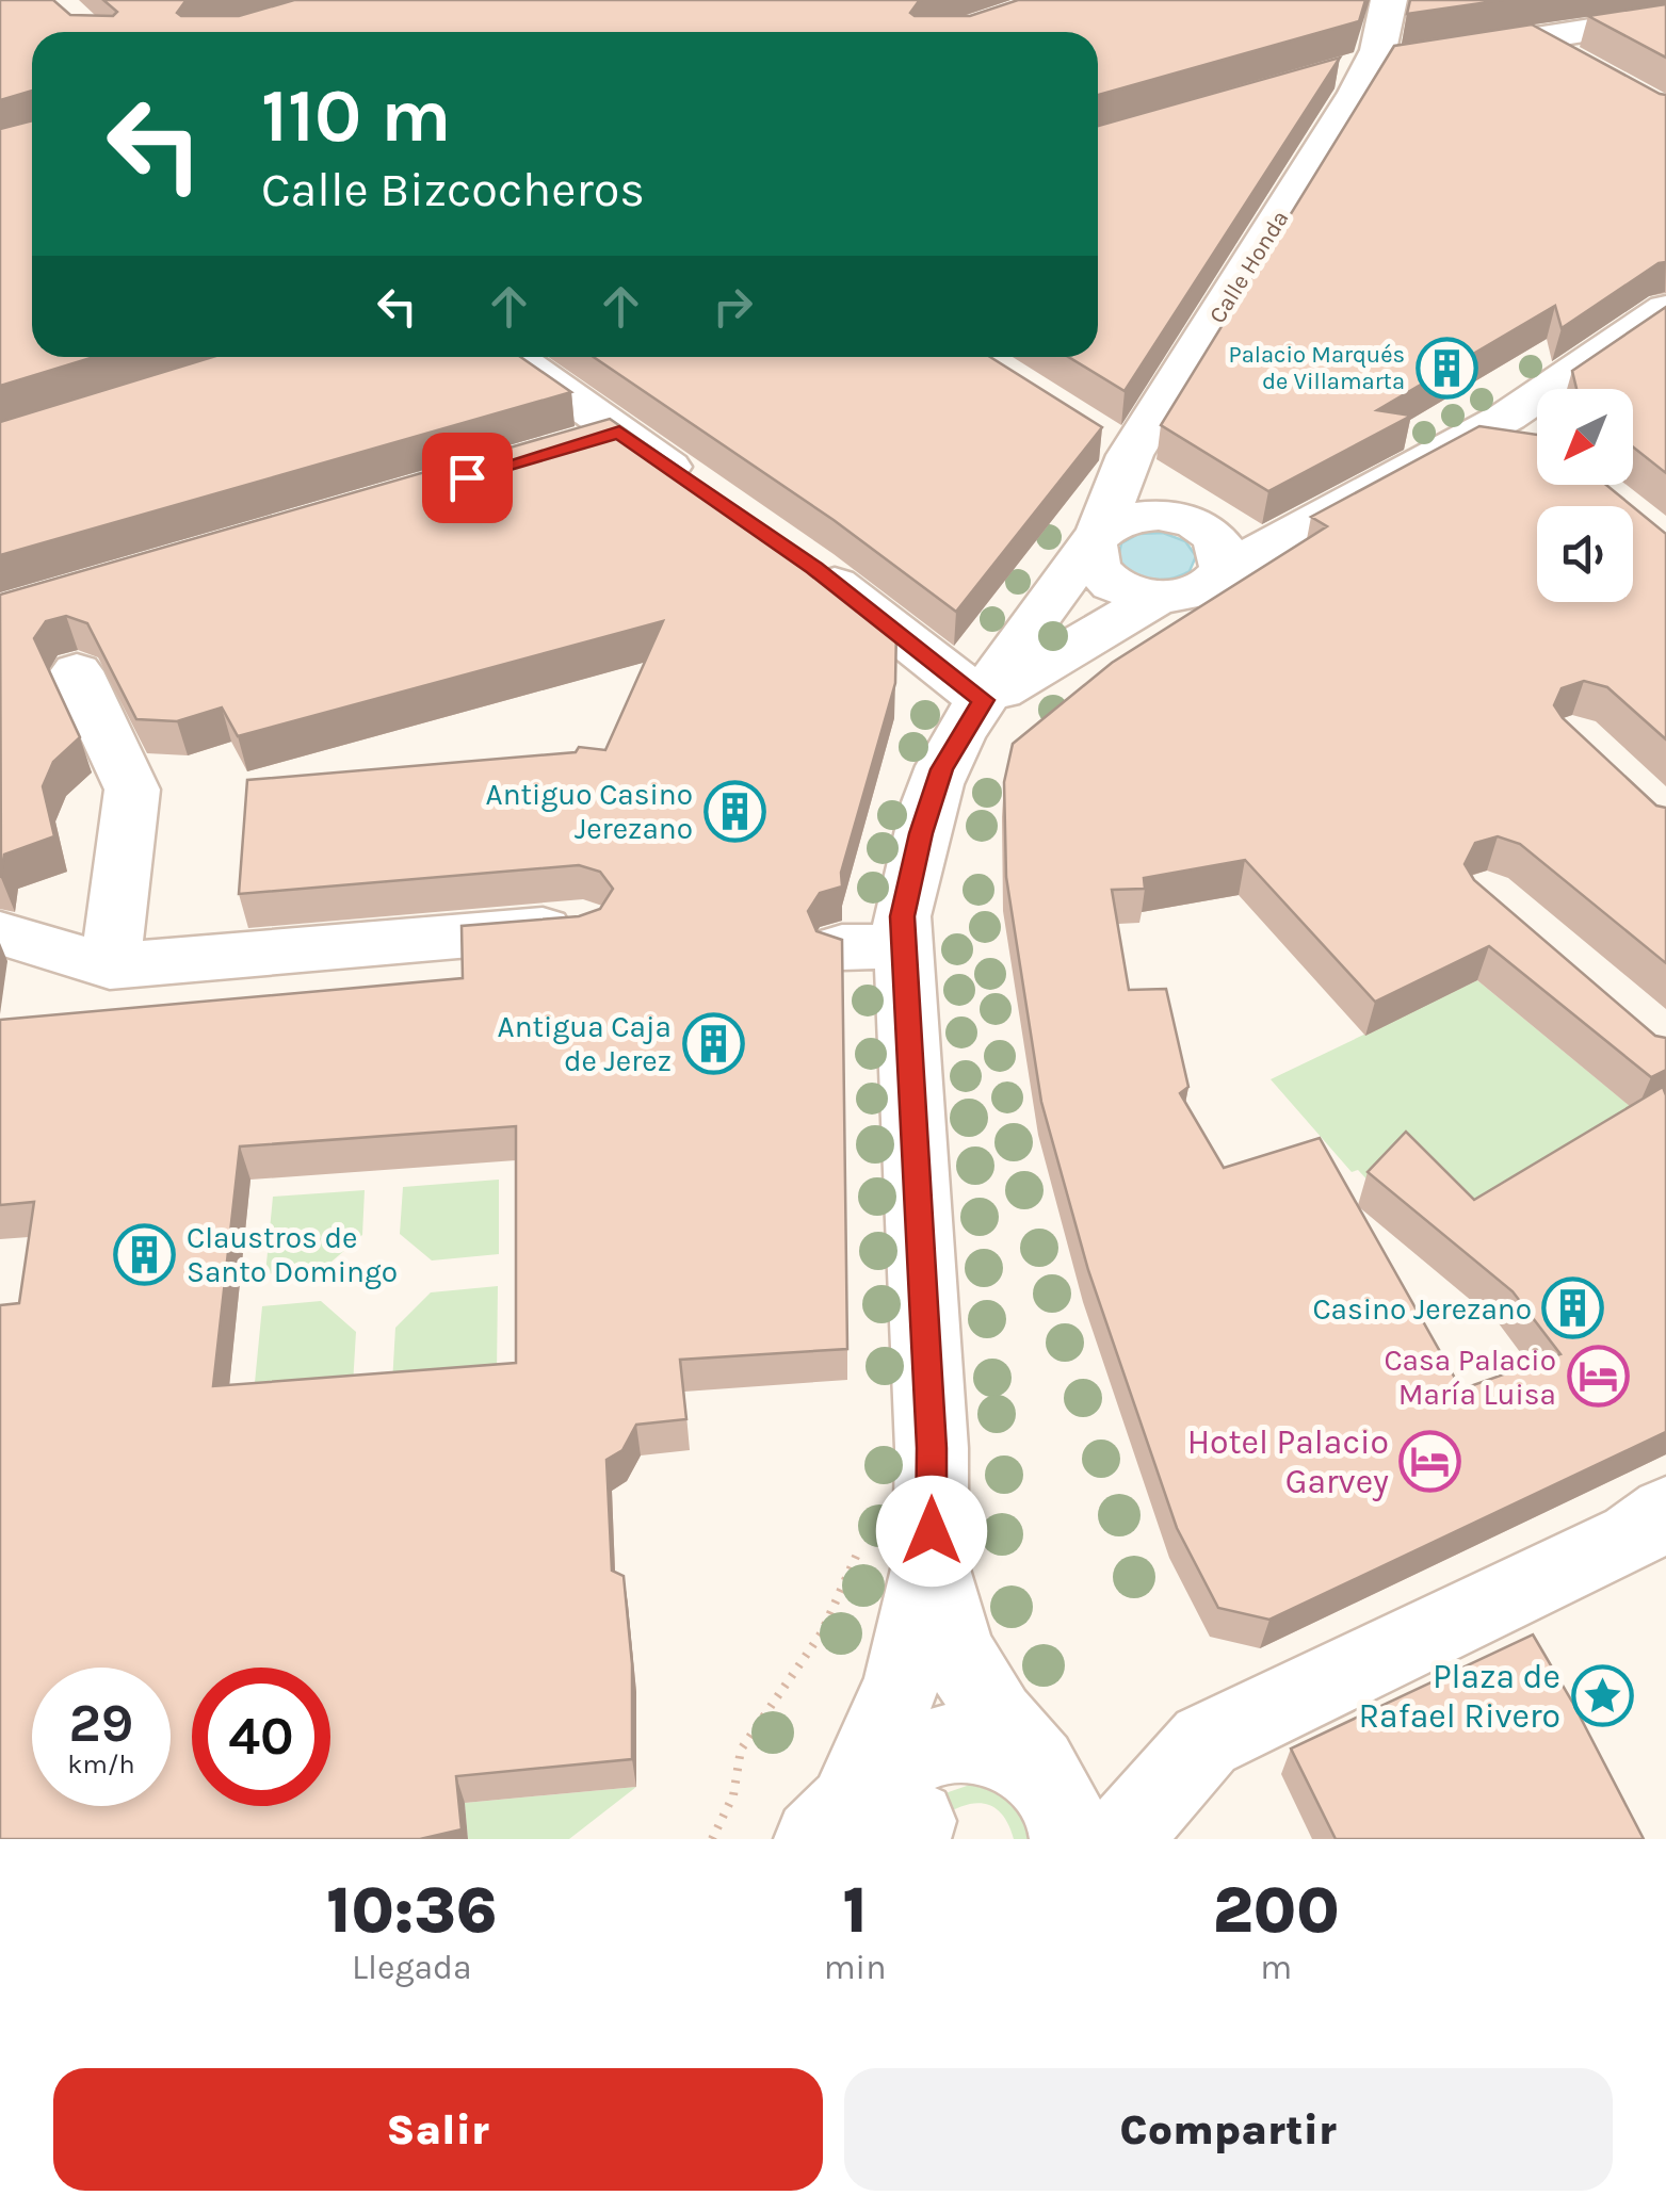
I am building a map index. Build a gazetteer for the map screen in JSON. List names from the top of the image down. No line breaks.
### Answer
{"streets":{"street":["Calle Honda"]},"places":{"building":["Palacio Marqués de Villamarta","Antiguo Casino Jerezano","Antigua Caja de Jerez","Claustros de Santo Domingo","Casino Jerezano"],"hotel":["Casa Palacio María Luisa","Hotel Palacio Garvey"],"place":["Plaza de Rafael Rivero"]},"north":"bottom left","page":{"turn":["110 m","Calle Bizcocheros"],"speed":"29 km/h","limit":"40","eta":["10:36","Llegada","1","min","200","m"],"buttons":["Salir","Compartir"]}}
